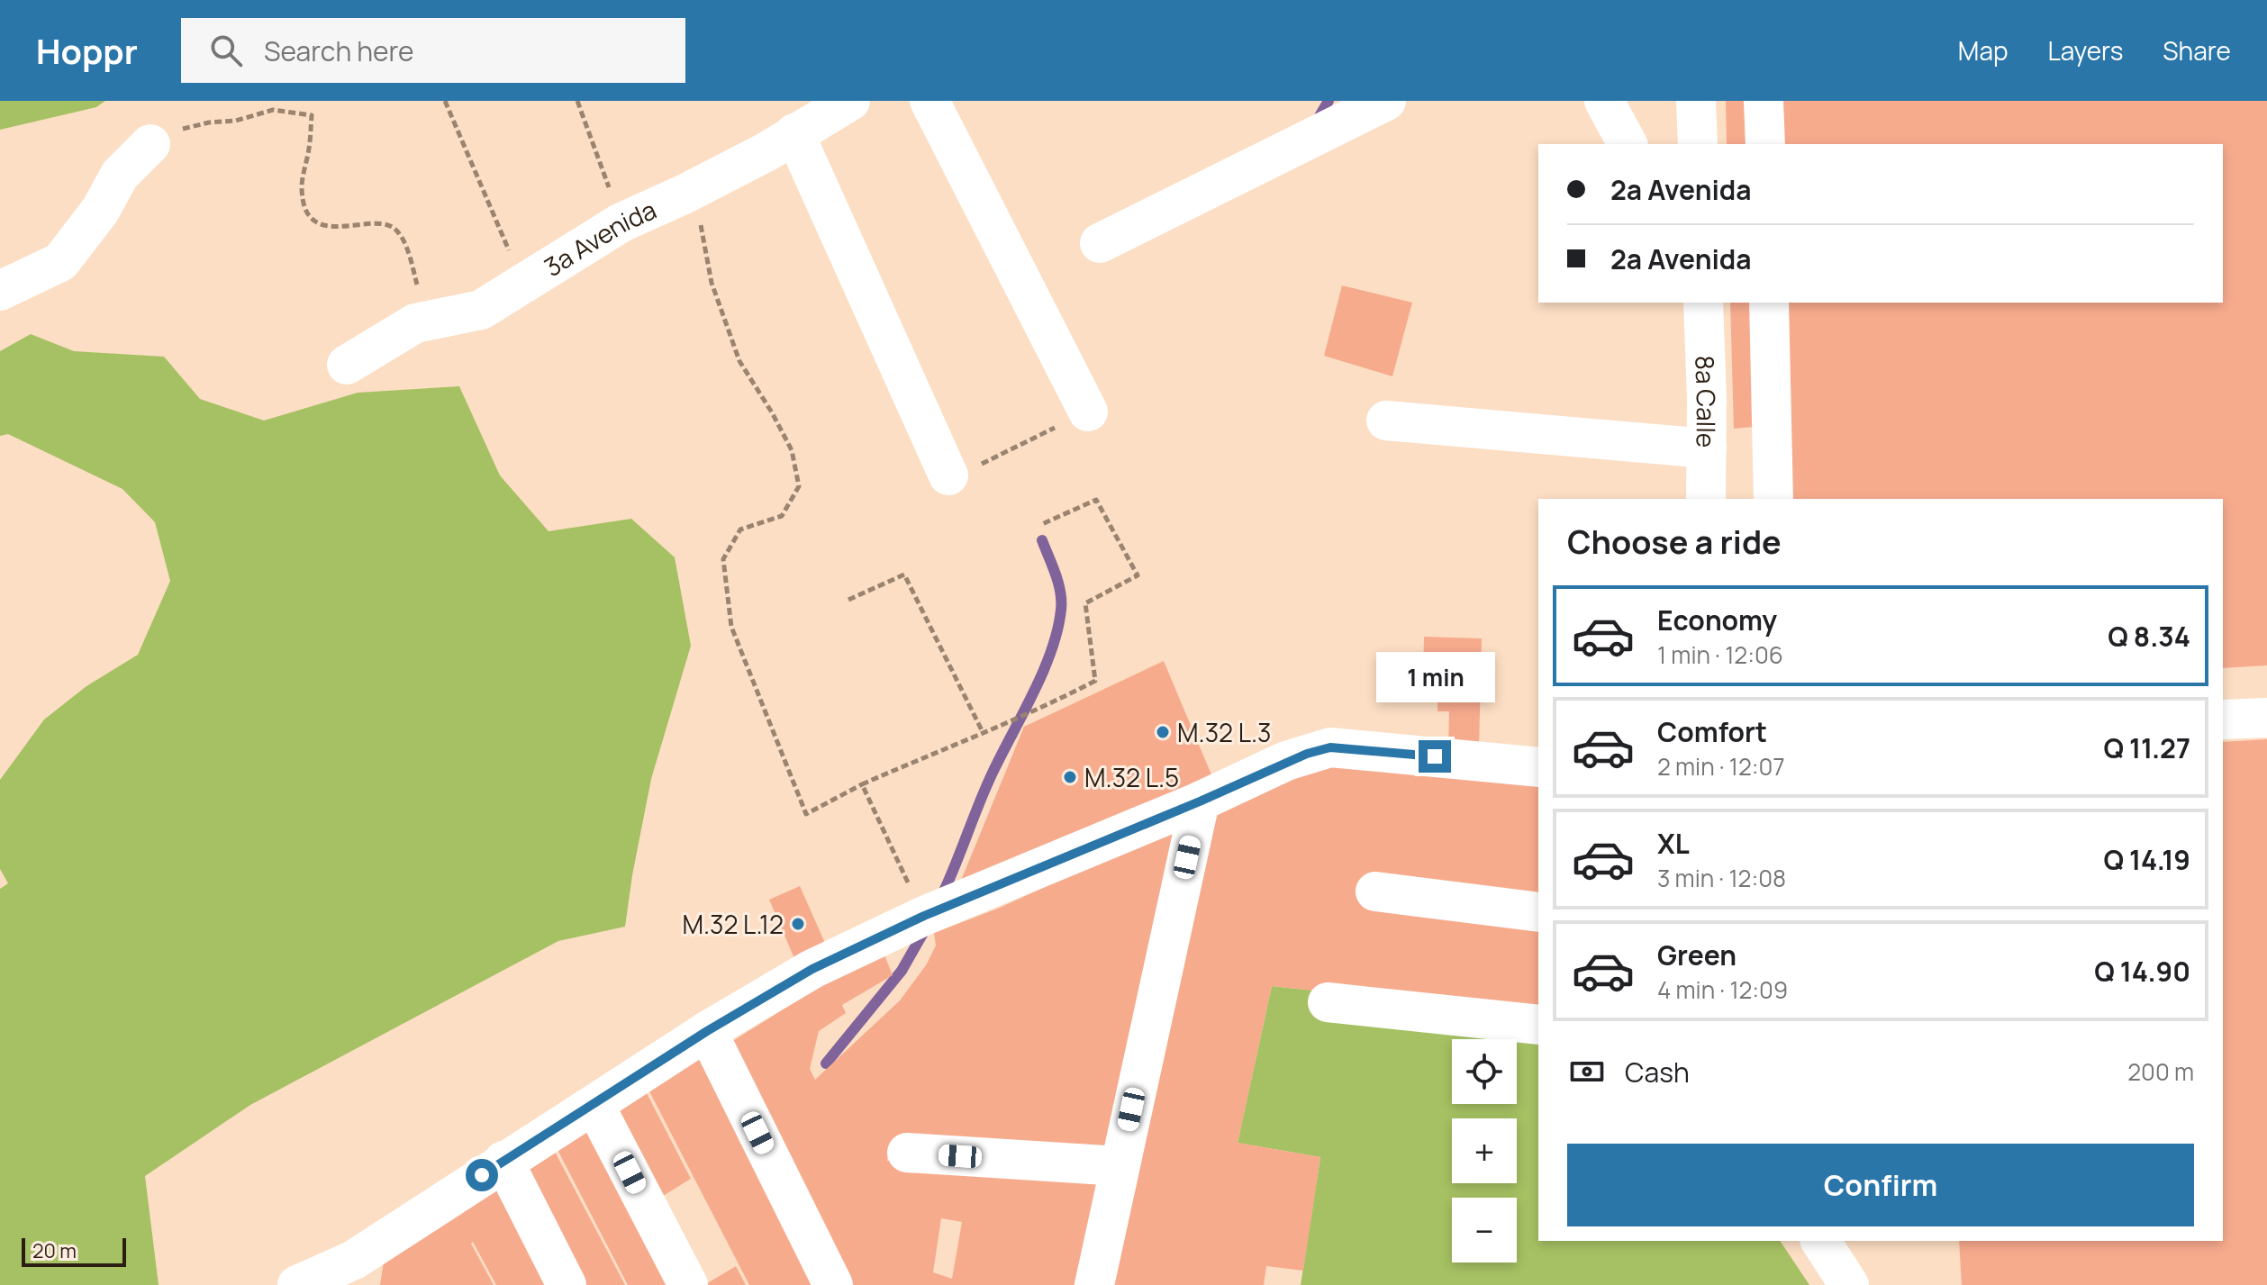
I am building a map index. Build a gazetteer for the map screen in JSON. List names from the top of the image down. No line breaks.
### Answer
{"streets":{"street":["3a Avenida","8a Calle"]},"places":["M.32 L.3","M.32 L.5","M.32 L.12"],"scale_bar":"20 m","page":{"header":"Hoppr","search":"Search here","nav":["Map","Layers","Share"],"banner":["2a Avenida","2a Avenida"],"heading":"Choose a ride","list":[{"name":"Economy","note":"1 min · 12:06","value":"Q 8.34"},{"name":"Comfort","note":"2 min · 12:07","value":"Q 11.27"},{"name":"XL","note":"3 min · 12:08","value":"Q 14.19"},{"name":"Green","note":"4 min · 12:09","value":"Q 14.90"}],"bubble":"1 min","pay":["Cash","200 m"],"map_buttons":["+","−"],"buttons":"Confirm","scale":"20 m"}}
